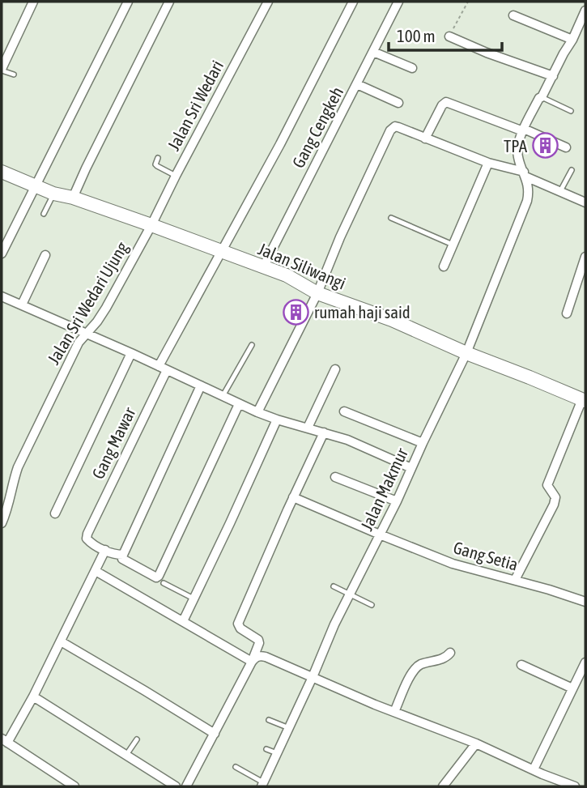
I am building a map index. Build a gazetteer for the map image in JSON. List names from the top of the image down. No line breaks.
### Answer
{"streets":{"street":["Jalan Sri Wedari","Gang Cengkeh","Jalan Siliwangi","Jalan Sri Wedari Ujung","Gang Mawar","Jalan Makmur","Gang Setia"]},"crossings":[["Jalan Sri Wedari","Jalan Siliwangi"],["Jalan Sri Wedari","Jalan Sri Wedari Ujung"],["Gang Cengkeh","Jalan Siliwangi"],["Jalan Siliwangi","Jalan Sri Wedari Ujung"],["Jalan Siliwangi","Gang Mawar"],["Jalan Siliwangi","Jalan Makmur"],["Jalan Makmur","Gang Setia"]],"places":{"building":["TPA","rumah haji said"]},"scale_bar":"100 m"}
